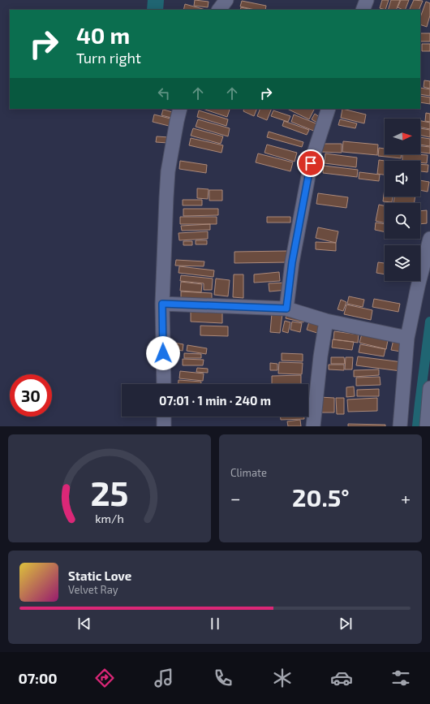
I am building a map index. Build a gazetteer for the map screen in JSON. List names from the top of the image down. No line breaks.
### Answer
{"north":"right","page":{"turn":["40 m","Turn right"],"limit":"30","trip":"07:01 · 1 min · 240 m","tile":"Climate","heat":["−","20.5°","+"],"song":["Static Love","Velvet Ray"],"tabs":"07:00","gauge":["25","km/h"]}}
